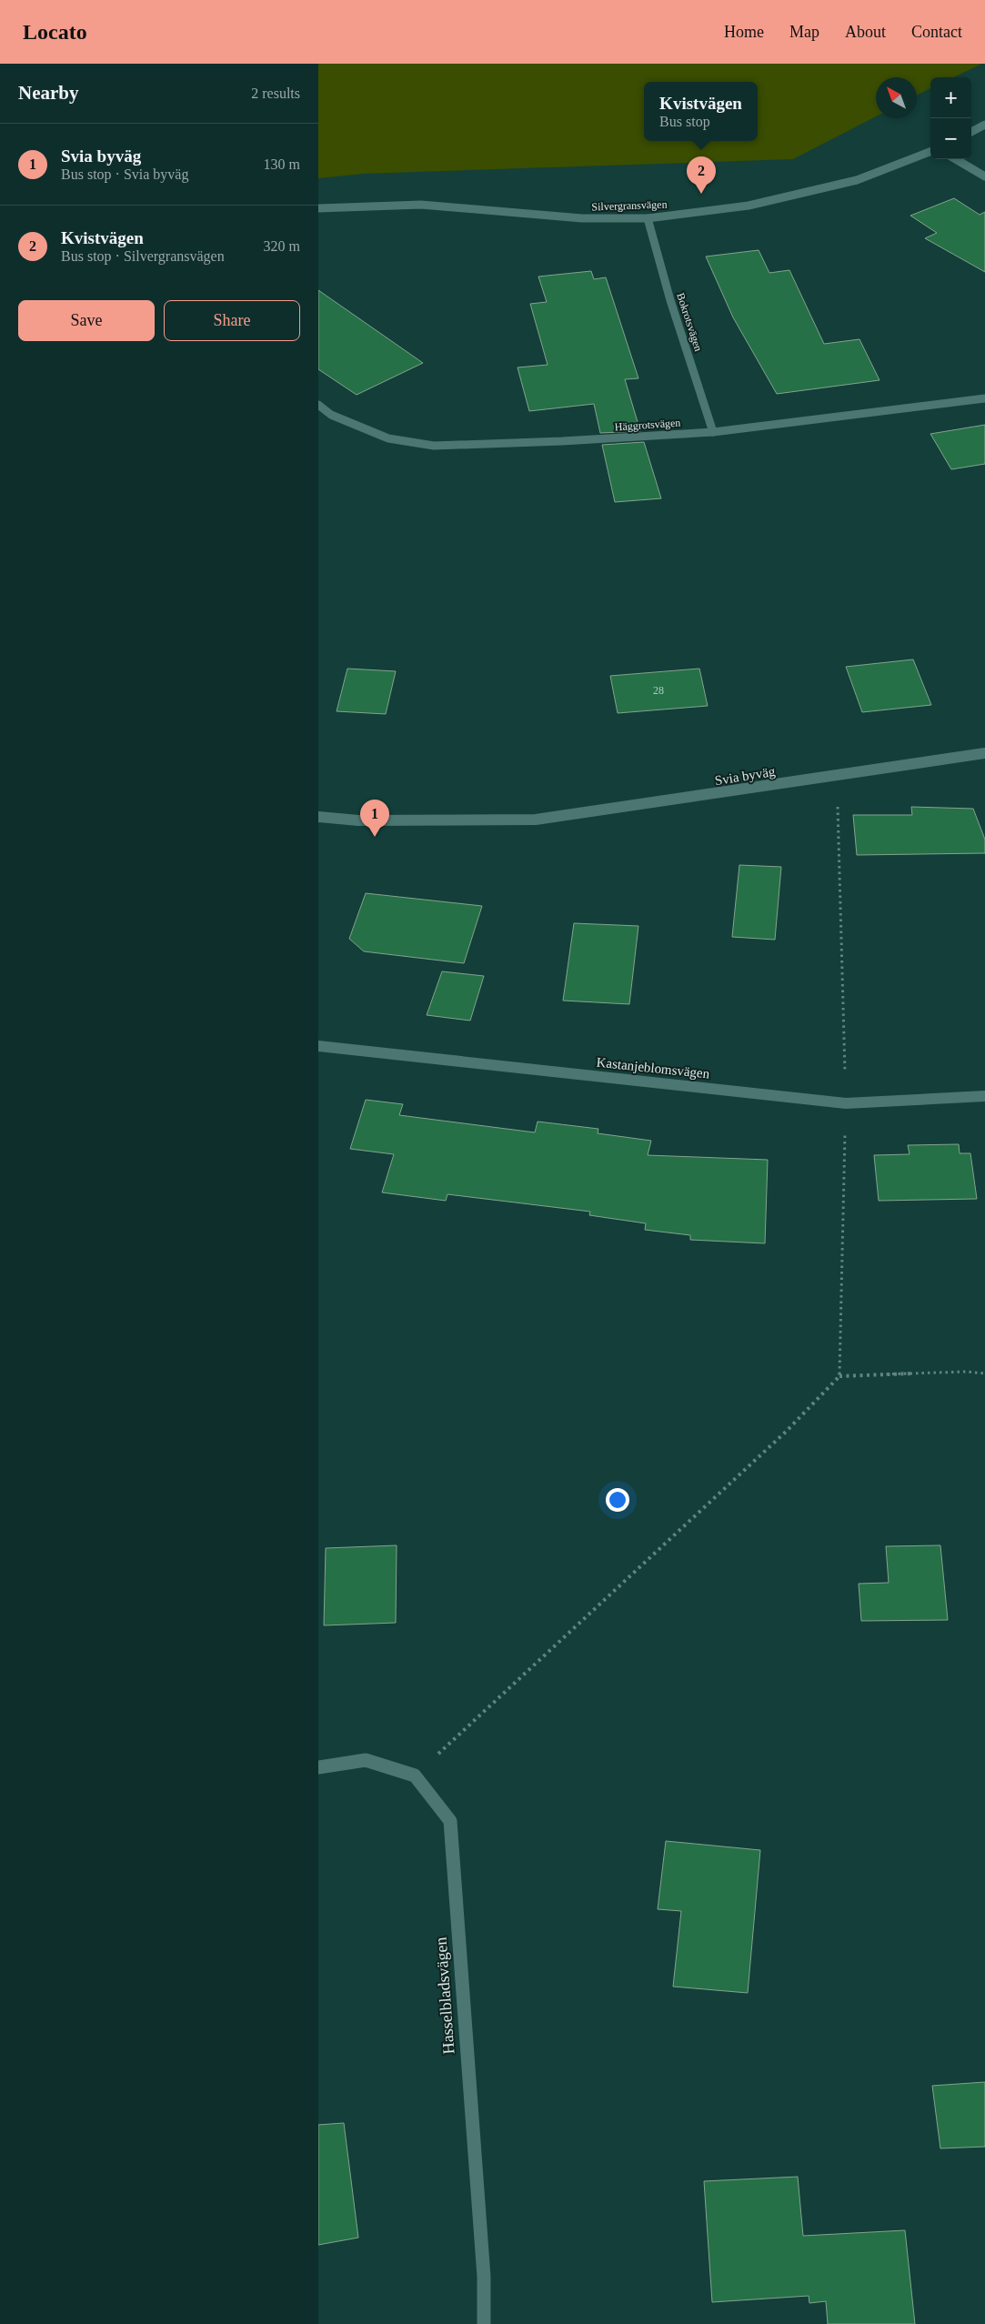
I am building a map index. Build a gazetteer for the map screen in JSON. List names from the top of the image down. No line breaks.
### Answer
{"streets":{"street":["Silvergransvägen","Bokrotsvägen","Häggrotsvägen","Svia byväg","Kastanjeblomsvägen","Hasselbladsvägen"]},"crossings":[["Silvergransvägen","Bokrotsvägen"],["Bokrotsvägen","Häggrotsvägen"]],"house_numbers":["28"],"north":"top left","page":{"header":"Locato","nav":["Home","Map","About","Contact"],"heading":["Nearby","2 results"],"map_buttons":["+","−"],"popup":["Kvistvägen","Bus stop"],"list":[{"mark":"1","name":"Svia byväg","note":"Bus stop · Svia byväg","value":"130 m"},{"mark":"2","name":"Kvistvägen","note":"Bus stop · Silvergransvägen","value":"320 m"}],"pins":["2","1"],"buttons":["Save","Share"]}}
